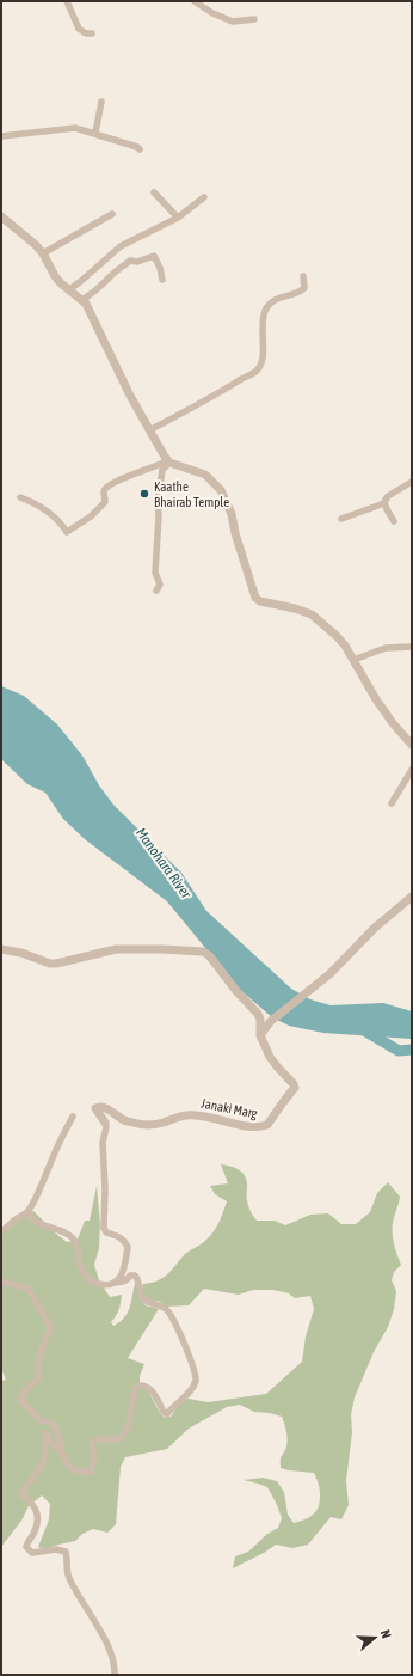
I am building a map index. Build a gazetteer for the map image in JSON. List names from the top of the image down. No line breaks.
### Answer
{"streets":{"street":["Janaki Marg"]},"water":["Manohara River"],"places":["Kaathe Bhairab Temple"],"north":"right"}
